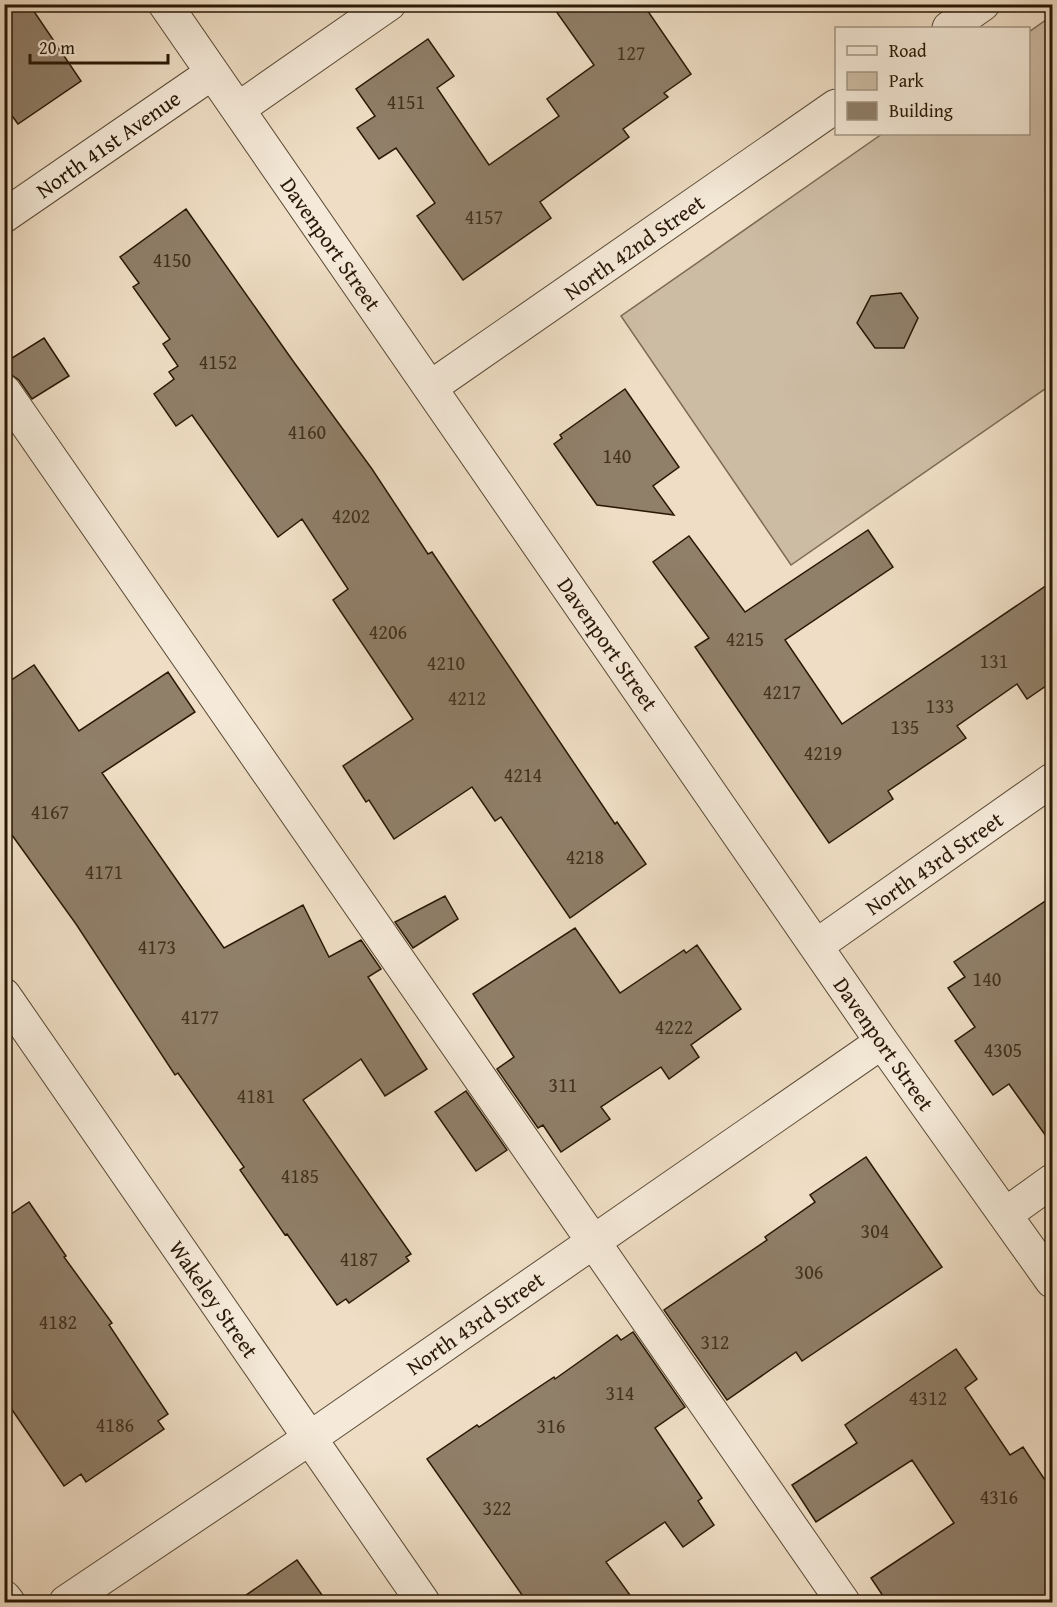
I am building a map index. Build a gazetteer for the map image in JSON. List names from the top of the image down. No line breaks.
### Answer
{"streets":{"street":["North 41st Avenue","Davenport Street","North 42nd Street","North 43rd Street","Wakeley Street"]},"crossings":[["North 41st Avenue","Davenport Street"],["Davenport Street","North 42nd Street"],["Davenport Street","North 43rd Street"],["North 43rd Street","Wakeley Street"]],"house_numbers":["127","4151","4157","4150","4152","4160","140","4202","4206","4215","131","4210","4217","4212","133","135","4219","4214","4167","4218","4171","4173","140","4177","4222","4305","311","4181","4185","304","4187","306","4182","312","314","4312","4186","316","4316","322"],"legend":["Road","Park","Building"],"scale_bar":"20 m"}
